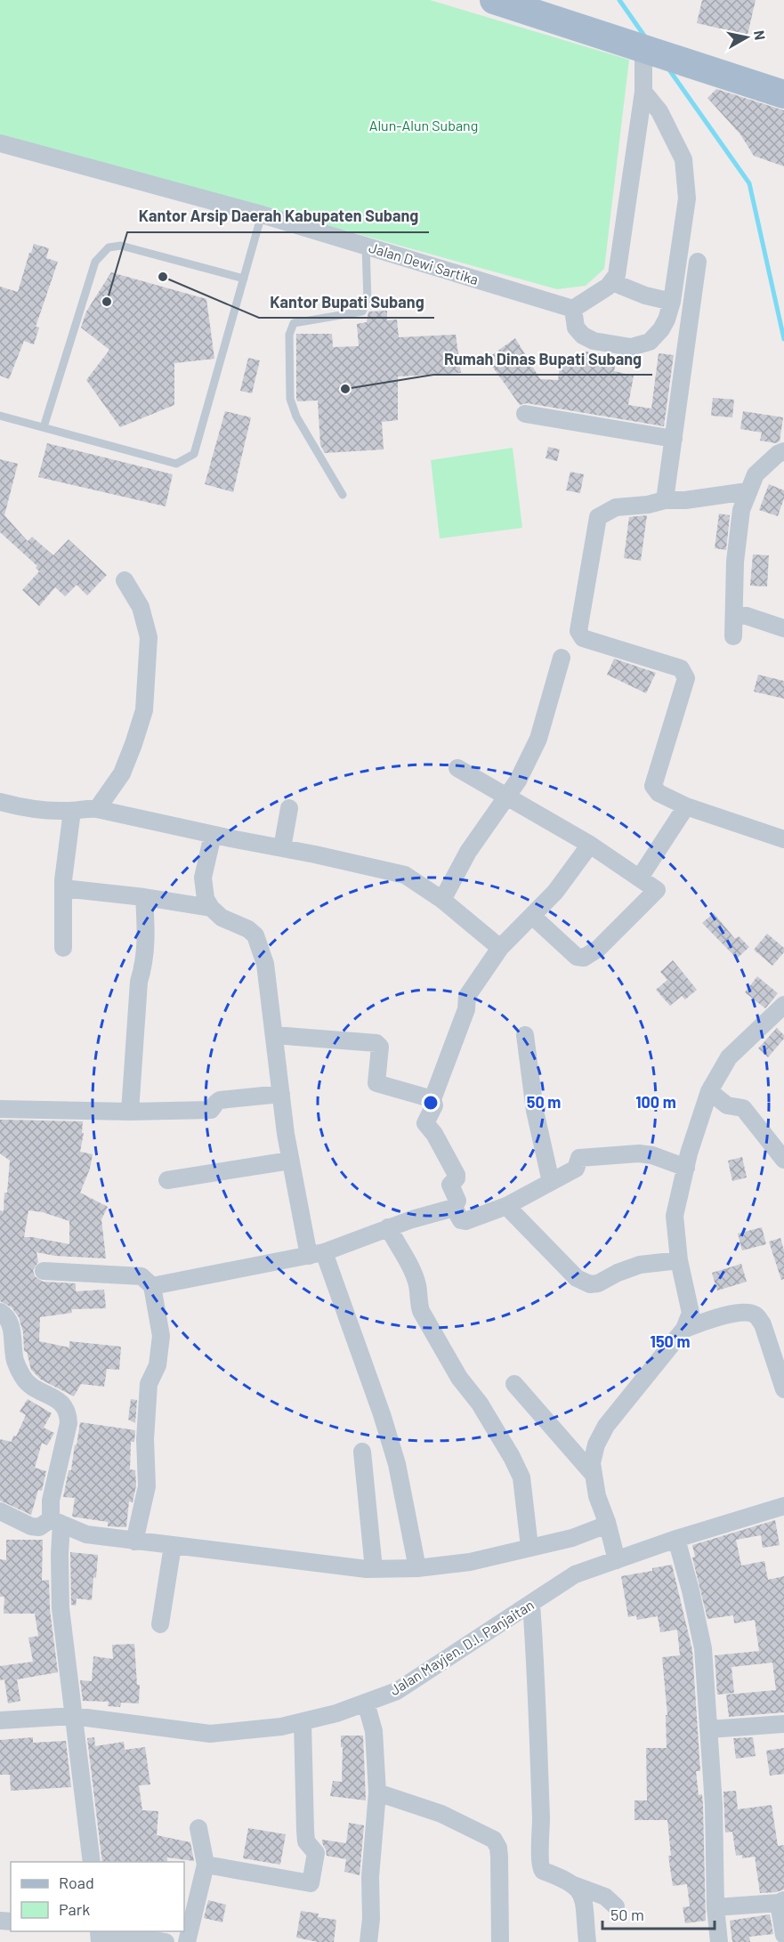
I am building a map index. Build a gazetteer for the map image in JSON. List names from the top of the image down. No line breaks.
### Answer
{"streets":{"street":["Jalan Dewi Sartika","Jalan Mayjen. D.I. Panjaitan"]},"parks":["Alun-Alun Subang"],"places":["Kantor Bupati Subang","Kantor Arsip Daerah Kabupaten Subang","Rumah Dinas Bupati Subang"],"legend":["Road","Park"],"scale_bar":"50 m","north":"right","rings":["50 m","100 m","150 m"]}
